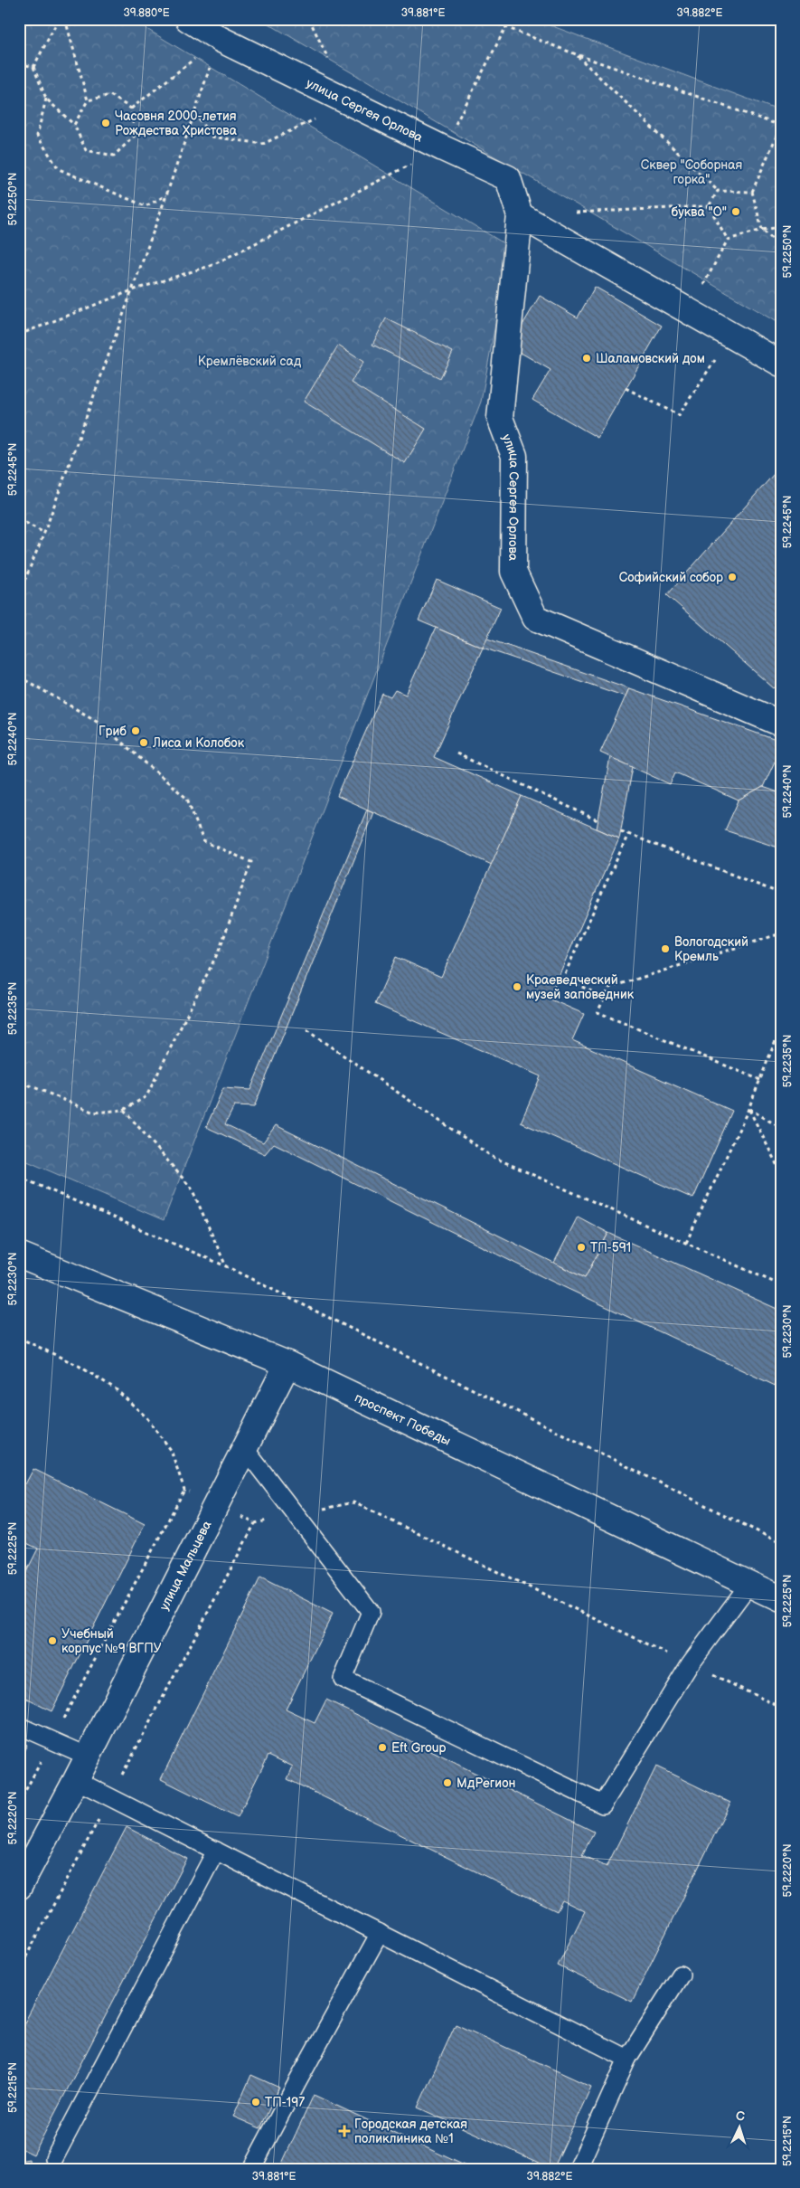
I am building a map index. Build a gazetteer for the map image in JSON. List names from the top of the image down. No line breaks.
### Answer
{"streets":{"street":["улица Сергея Орлова","проспект Победы","улица Мальцева"]},"crossings":[["проспект Победы","улица Мальцева"]],"parks":["Сквер \"Соборная горка\"","Кремлёвский сад"],"places":{"other":["Часовня 2000-летия Рождества Христова","буква \"О\"","Шаламовский дом","Софийский собор","Гриб","Лиса и Колобок","Вологодский Кремль","Краеведческий музей заповедник","ТП-591","Учебный корпус №9 ВГПУ","Eft Group","МдРегион","ТП-197"],"health":["Городская детская поликлиника №1"]},"north":"top","coordinates":["39.880°E","39.881°E","39.882°E","59.2250°N","59.2245°N","59.2240°N","59.2235°N","59.2230°N","59.2225°N","59.2220°N","59.2215°N"]}
